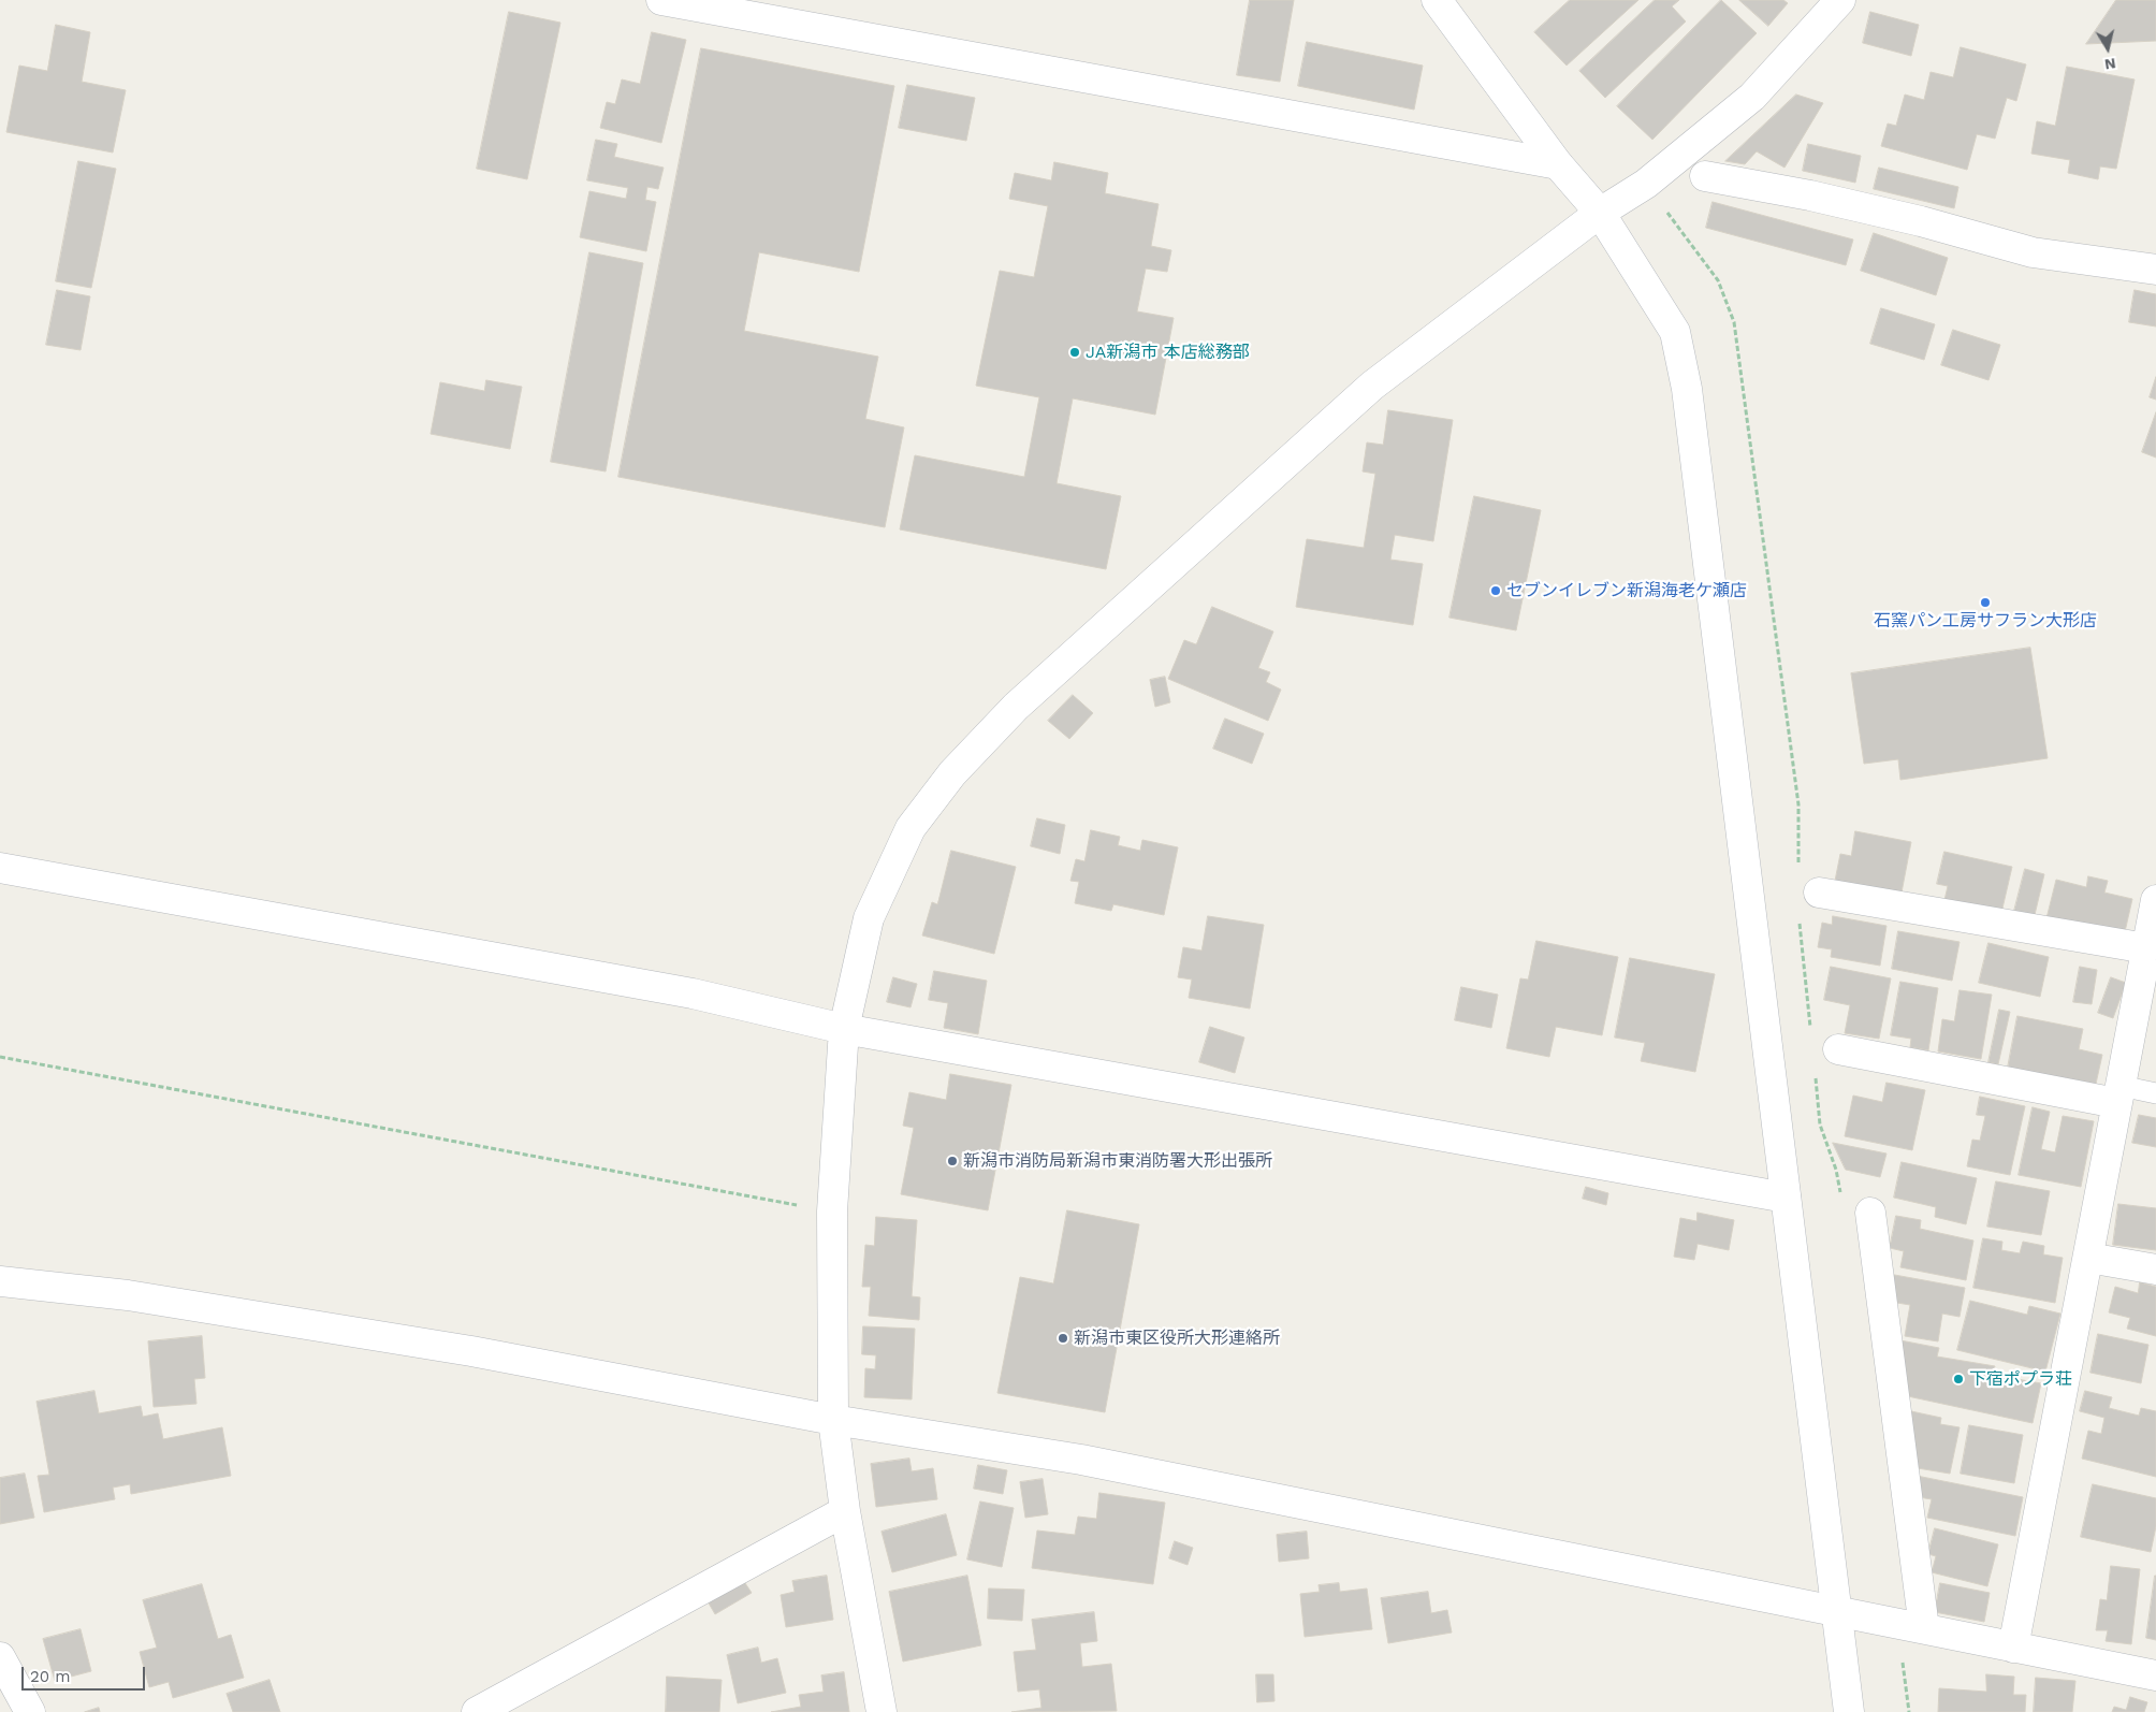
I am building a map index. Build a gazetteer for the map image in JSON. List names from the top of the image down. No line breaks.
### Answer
{"places":["JA新潟市 本店総務部","セブンイレブン新潟海老ケ瀬店","石窯パン工房サフラン大形店","新潟市消防局新潟市東消防署大形出張所","新潟市東区役所大形連絡所","下宿ポプラ荘"],"scale_bar":"20 m","north":"bottom"}
